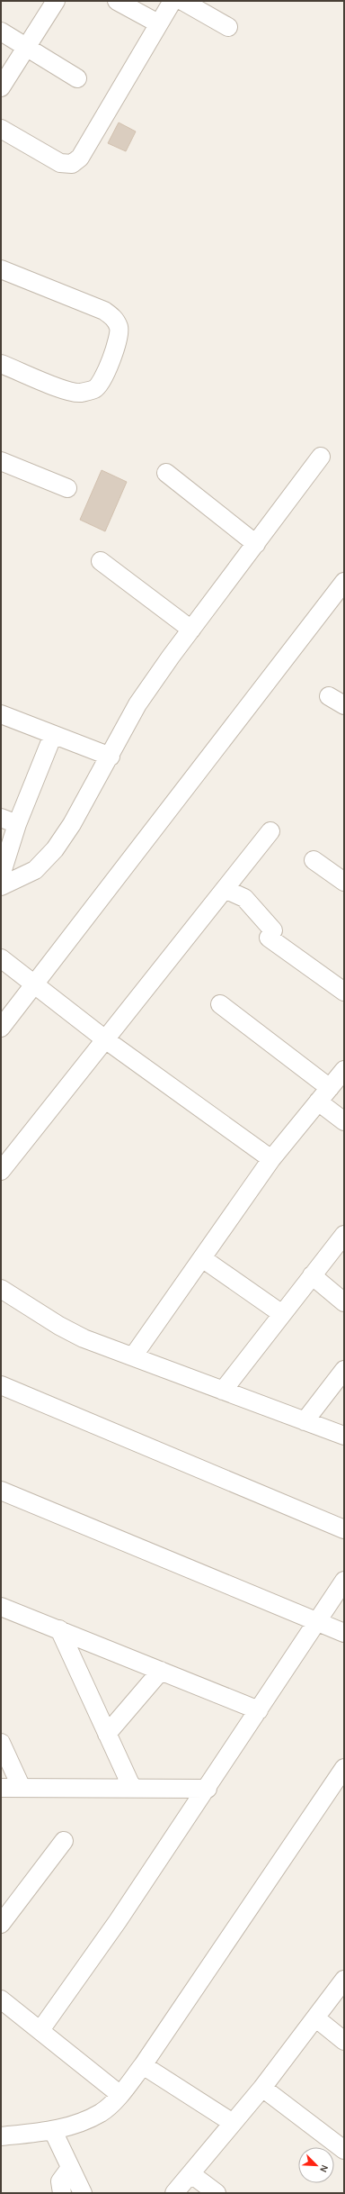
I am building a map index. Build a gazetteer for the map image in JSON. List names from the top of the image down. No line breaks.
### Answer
{"north":"bottom right"}
